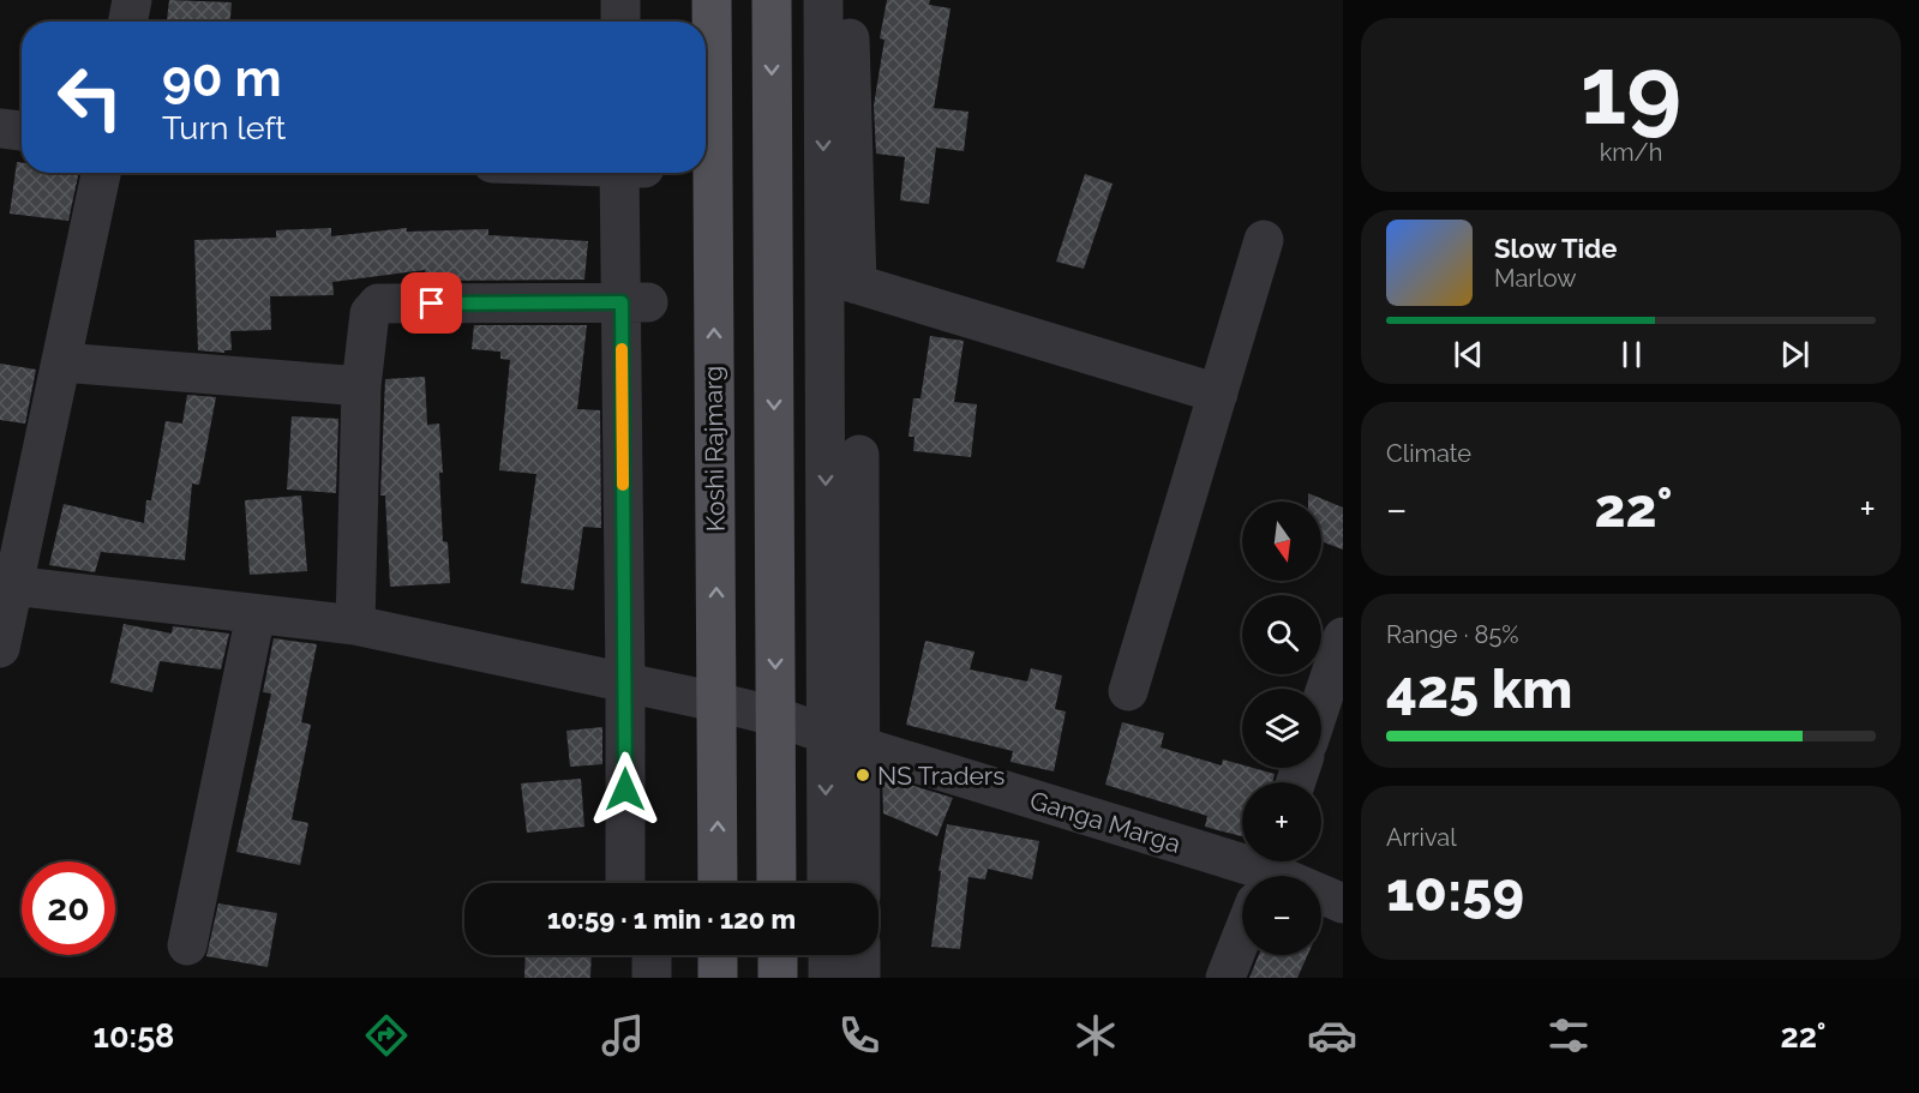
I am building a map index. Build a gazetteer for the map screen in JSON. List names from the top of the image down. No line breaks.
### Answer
{"streets":{"main road":["Koshi Rajmarg"],"street":["Ganga Marga"]},"crossings":[["Koshi Rajmarg","Ganga Marga"]],"places":["NS Traders"],"north":"bottom","page":{"tile":[["19","km/h"],"Climate",["Range · 85%","425 km"],["Arrival","10:59"]],"turn":["90 m","Turn left"],"song":["Slow Tide","Marlow"],"heat":["−","22°","+"],"map_buttons":["+","−"],"limit":"20","trip":"10:59 · 1 min · 120 m","tabs":["10:58","22°"]}}
